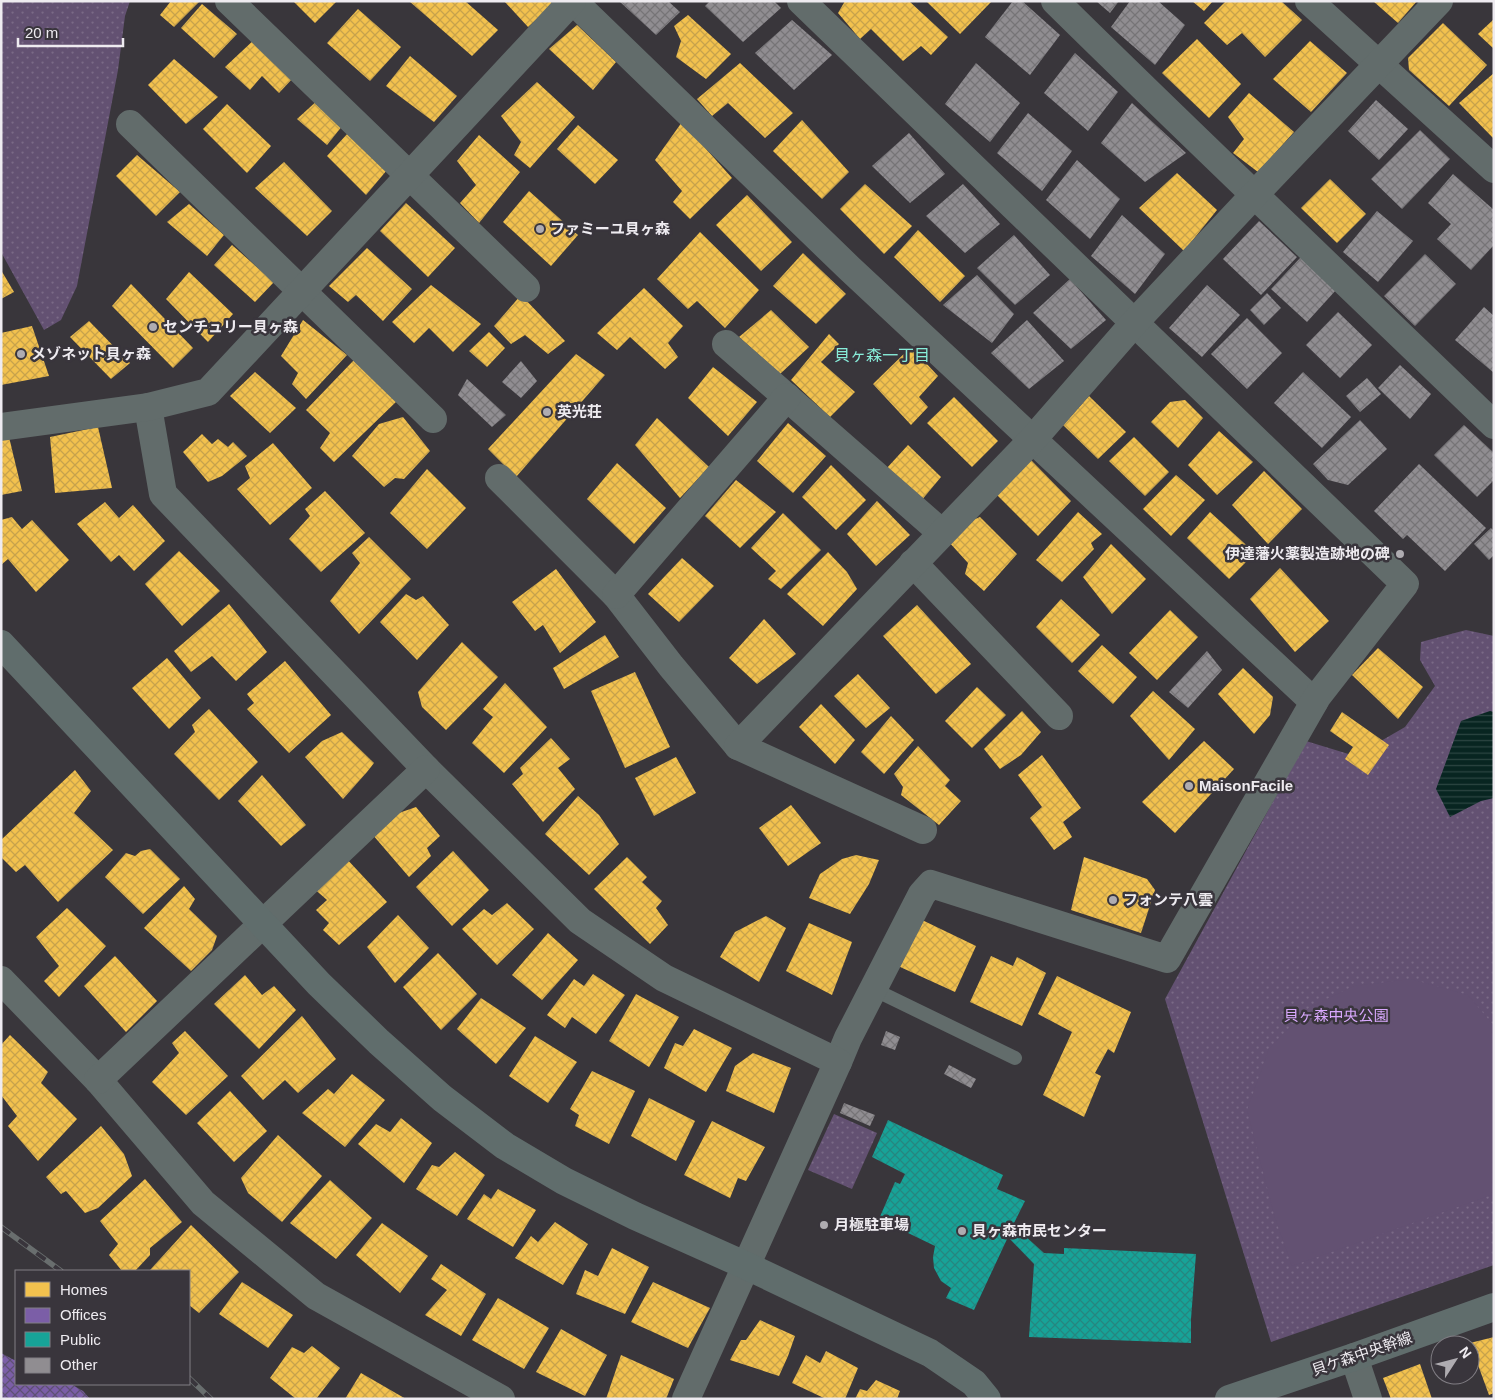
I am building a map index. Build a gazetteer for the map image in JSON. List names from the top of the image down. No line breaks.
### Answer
{"streets":{"street":["貝ケ森中央幹線"]},"districts":["貝ヶ森一丁目"],"parks":["貝ヶ森中央公園"],"places":["ファミーユ貝ヶ森","センチュリー貝ヶ森","メゾネット貝ヶ森","英光荘","伊達藩火薬製造跡地の碑","MaisonFacile","フォンテ八雲","月極駐車場","貝ヶ森市民センター"],"legend":["Homes","Offices","Public","Other"],"scale_bar":"20 m","north":"top right"}
